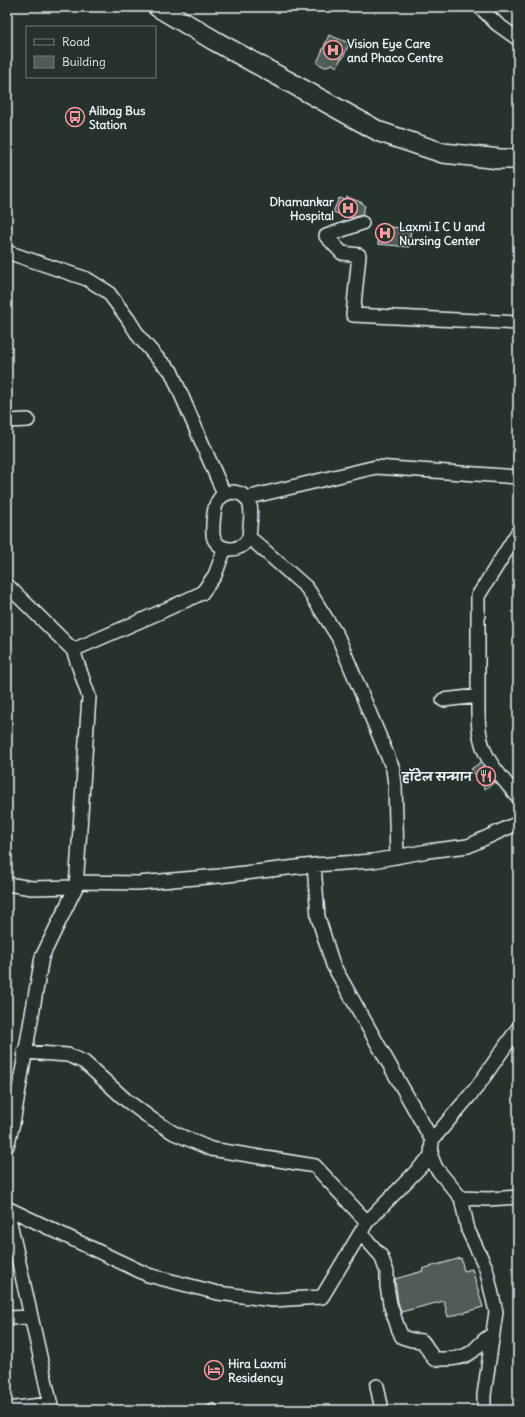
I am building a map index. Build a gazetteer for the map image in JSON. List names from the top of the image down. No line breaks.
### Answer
{"places":{"hospital":["Vision Eye Care and Phaco Centre","Dhamankar Hospital","Laxmi I C U and Nursing Center"],"bus stop":["Alibag Bus Station"],"restaurant":["हॉटेल सन्मान"],"hotel":["Hira Laxmi Residency"]},"legend":["Road","Building"]}
